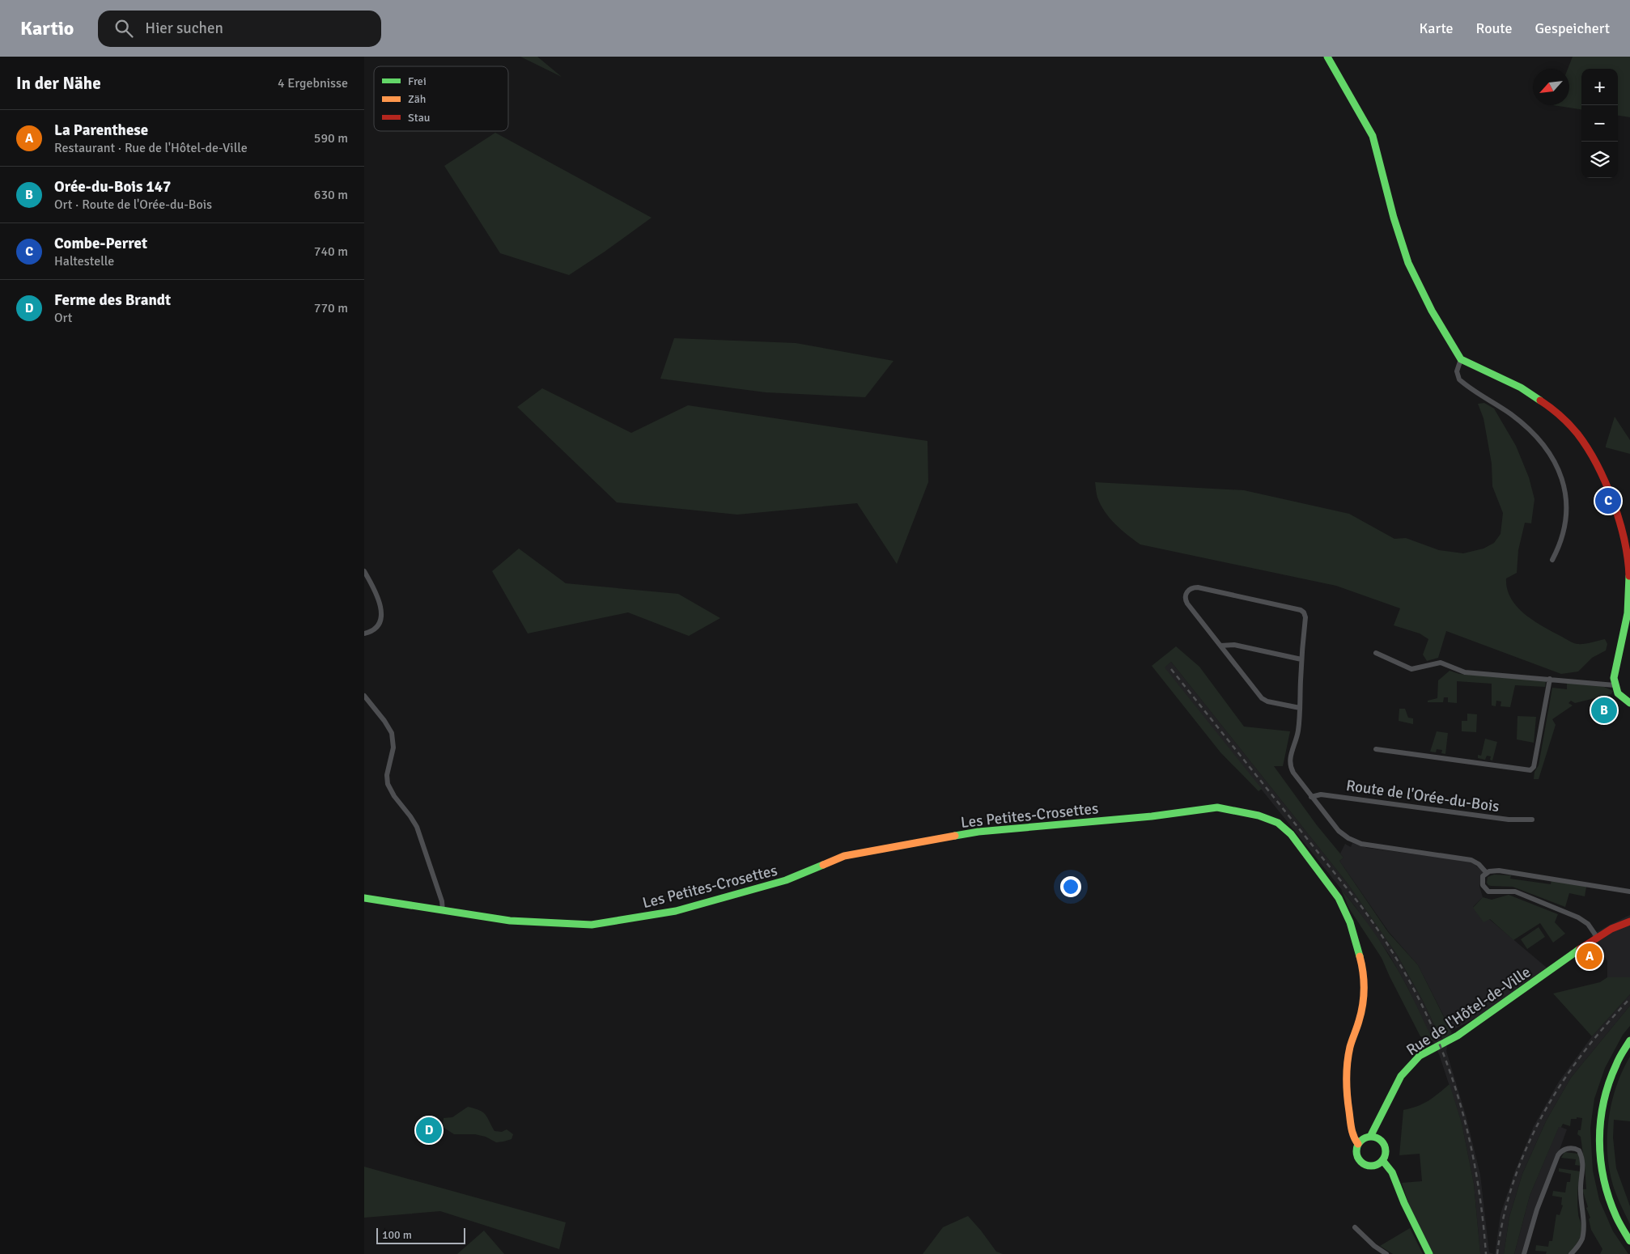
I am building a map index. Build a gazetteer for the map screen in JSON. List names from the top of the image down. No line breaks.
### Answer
{"streets":{"street":["Route de l'Orée-du-Bois","Les Petites-Crosettes","Rue de l'Hôtel-de-Ville"]},"crossings":[["Les Petites-Crosettes","Rue de l'Hôtel-de-Ville"]],"legend":["Frei","Zäh","Stau"],"scale_bar":"100 m","north":"bottom left","page":{"header":"Kartio","search":"Hier suchen","nav":["Karte","Route","Gespeichert"],"heading":["In der Nähe","4 Ergebnisse"],"map_buttons":["+","−"],"list":[{"mark":"A","name":"La Parenthese","note":"Restaurant · Rue de l'Hôtel-de-Ville","value":"590 m"},{"mark":"B","name":"Orée-du-Bois 147","note":"Ort · Route de l'Orée-du-Bois","value":"630 m"},{"mark":"C","name":"Combe-Perret","note":"Haltestelle","value":"740 m"},{"mark":"D","name":"Ferme des Brandt","note":"Ort","value":"770 m"}],"pins":["C","B","A","D"],"scale":"100 m"}}
